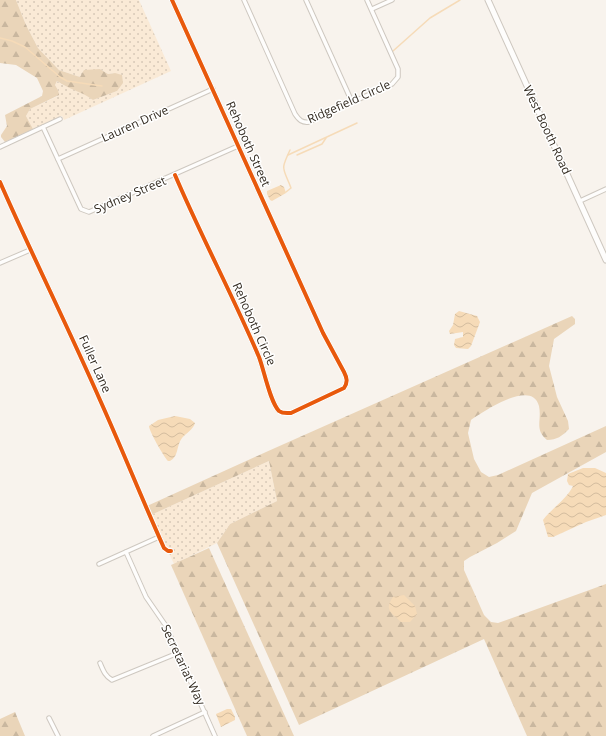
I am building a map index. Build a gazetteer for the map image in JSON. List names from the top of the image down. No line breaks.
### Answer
{"streets":{"street":["Ridgefield Circle","Lauren Drive","West Booth Road","Rehoboth Street","Sydney Street","Rehoboth Circle","Fuller Lane","Secretariat Way"]},"crossings":[["Lauren Drive","Rehoboth Street"],["Lauren Drive","Sydney Street"],["Rehoboth Street","Sydney Street"],["Rehoboth Street","Rehoboth Circle"],["Sydney Street","Rehoboth Circle"]]}
